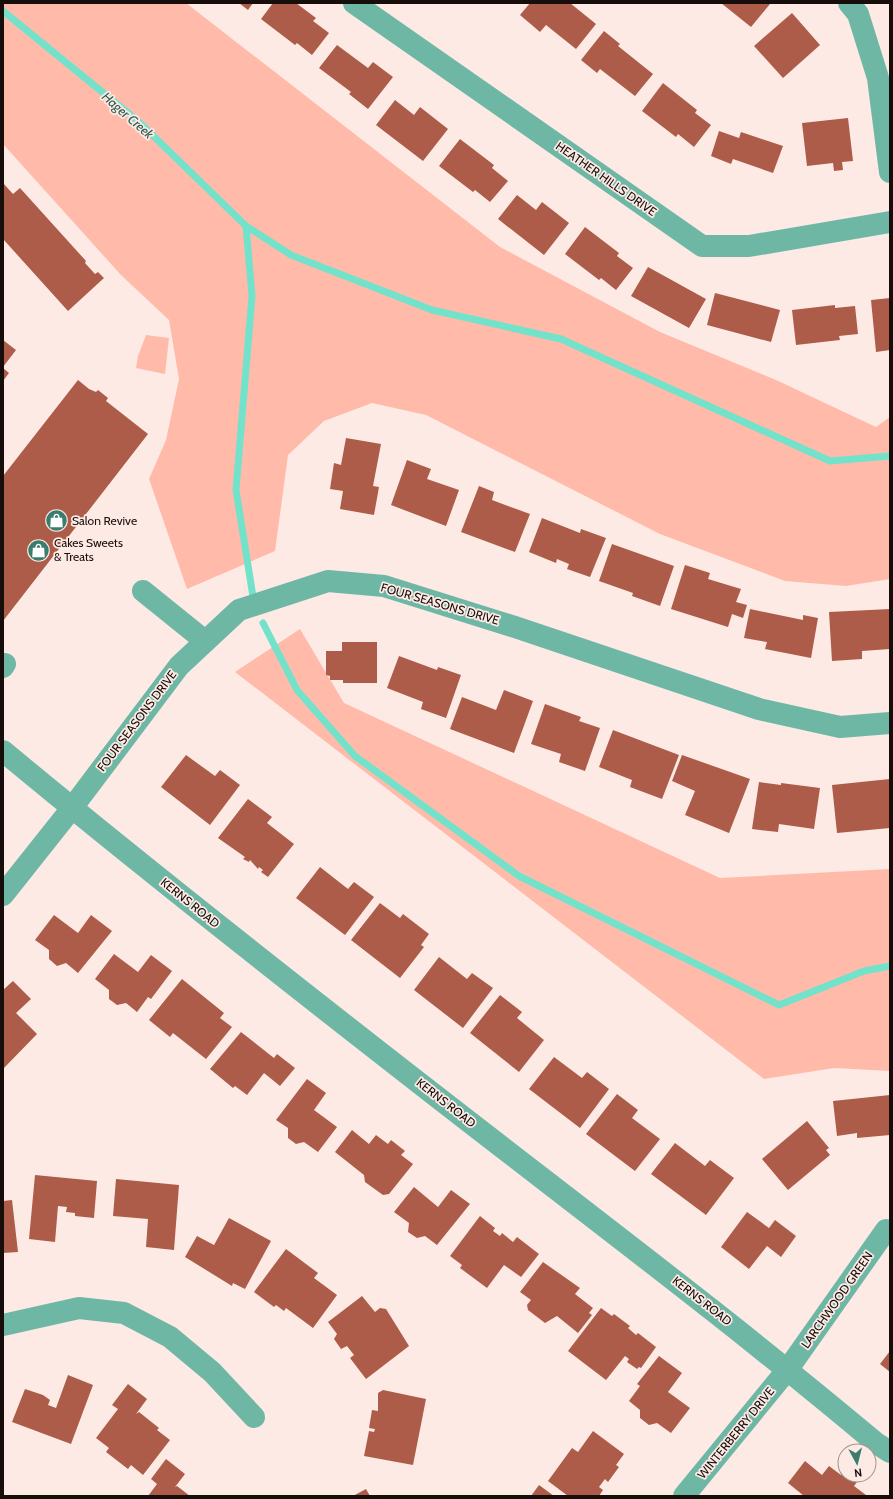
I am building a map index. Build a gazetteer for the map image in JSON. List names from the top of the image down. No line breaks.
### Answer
{"streets":{"street":["HEATHER HILLS DRIVE","FOUR SEASONS DRIVE","KERNS ROAD","LARCHWOOD GREEN","WINTERBERRY DRIVE"]},"crossings":[["FOUR SEASONS DRIVE","KERNS ROAD"],["KERNS ROAD","LARCHWOOD GREEN"],["KERNS ROAD","WINTERBERRY DRIVE"],["LARCHWOOD GREEN","WINTERBERRY DRIVE"]],"water":["Hager Creek"],"places":{"shop":["Salon Revive","Cakes Sweets & Treats"]},"north":"bottom"}
